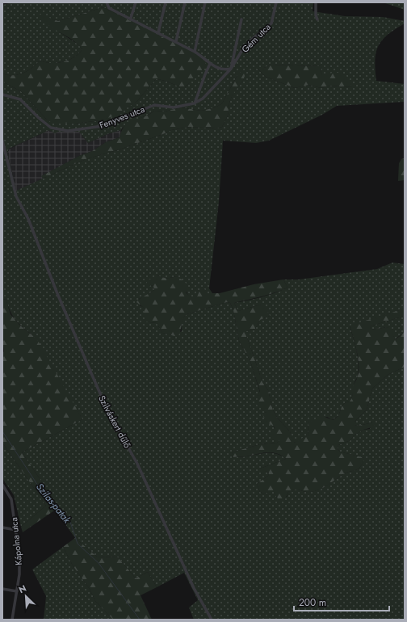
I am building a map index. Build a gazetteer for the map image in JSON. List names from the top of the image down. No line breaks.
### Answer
{"streets":{"street":["Gém utca","Fenyves utca","Szilváskert dűlő","Kápolna utca"]},"crossings":[["Gém utca","Fenyves utca"]],"water":["Szilas-patak"],"scale_bar":"200 m","north":"top left"}
